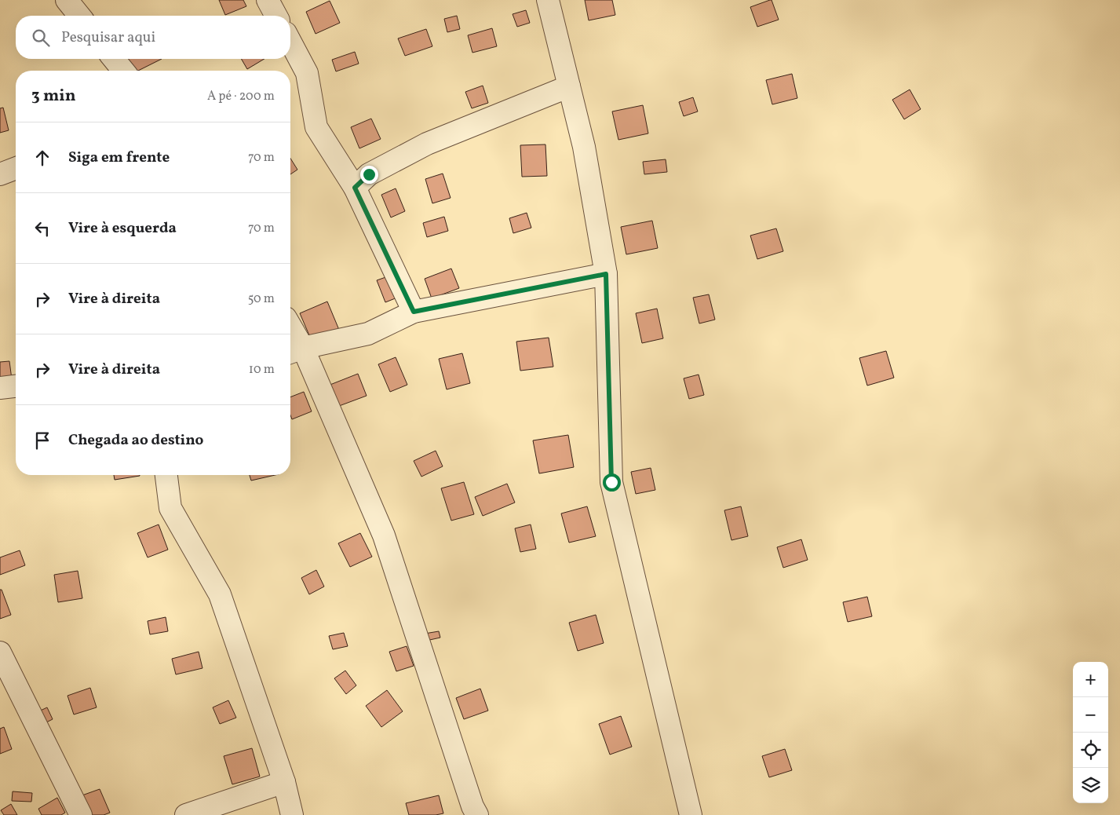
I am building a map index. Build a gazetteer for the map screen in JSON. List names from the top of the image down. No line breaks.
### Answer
{"page":{"search":"Pesquisar aqui","heading":["3 min","A pé · 200 m"],"list":[["Siga em frente","70 m"],["Vire à esquerda","70 m"],["Vire à direita","50 m"],["Vire à direita","10 m"],"Chegada ao destino"],"map_buttons":["+","−"]}}
